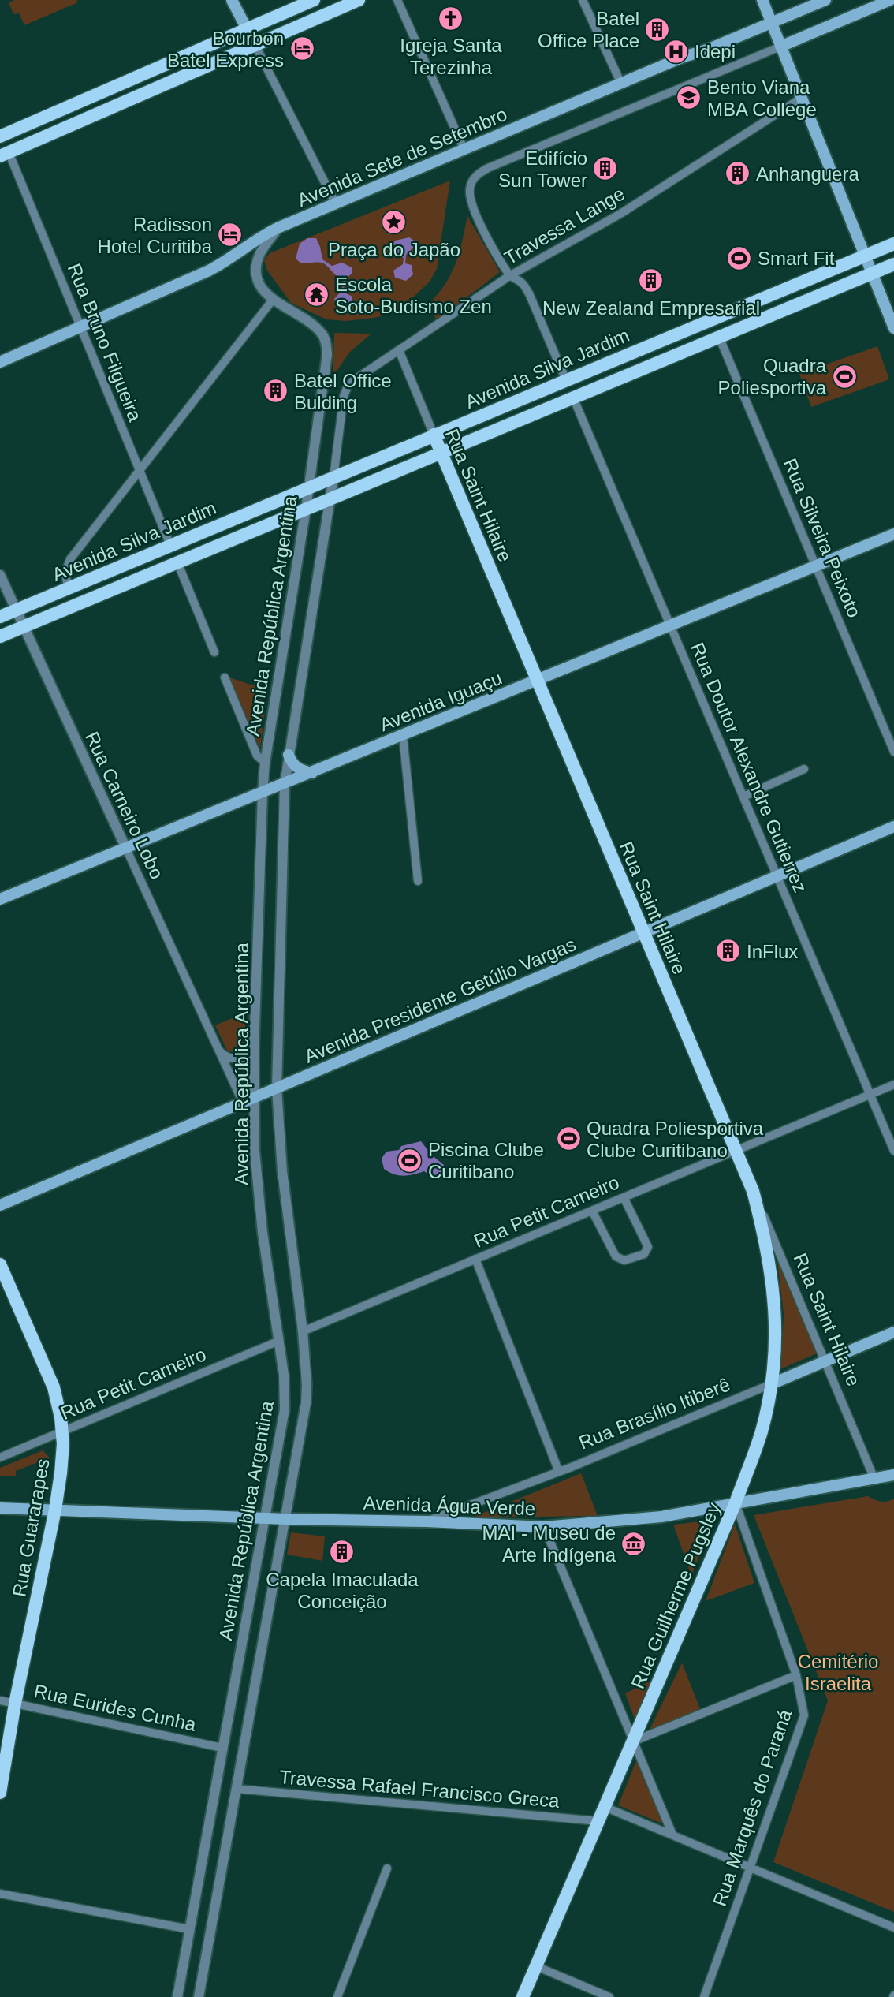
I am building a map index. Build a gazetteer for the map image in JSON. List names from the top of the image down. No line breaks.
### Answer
{"streets":{"main road":["Avenida Sete de Setembro","Avenida Silva Jardim","Rua Saint Hilaire","Avenida Iguaçu","Avenida Presidente Getúlio Vargas","Rua Brasílio Itiberê","Avenida Água Verde","Rua Guararapes","Rua Guilherme Pugsley"],"street":["Travessa Lange","Rua Bruno Filgueira","Rua Silveira Peixoto","Avenida República Argentina","Rua Doutor Alexandre Gutierrez","Rua Carneiro Lobo","Rua Petit Carneiro","Rua Eurides Cunha","Travessa Rafael Francisco Greca","Rua Marquês do Paraná"]},"crossings":[["Avenida Sete de Setembro","Rua Bruno Filgueira"],["Avenida Sete de Setembro","Avenida República Argentina"],["Travessa Lange","Rua Saint Hilaire"],["Travessa Lange","Avenida República Argentina"],["Rua Bruno Filgueira","Avenida Silva Jardim"],["Avenida Silva Jardim","Rua Saint Hilaire"],["Avenida Silva Jardim","Rua Silveira Peixoto"],["Avenida Silva Jardim","Avenida República Argentina"],["Avenida Silva Jardim","Rua Doutor Alexandre Gutierrez"],["Avenida Silva Jardim","Rua Carneiro Lobo"],["Rua Saint Hilaire","Avenida Iguaçu"],["Rua Saint Hilaire","Avenida Presidente Getúlio Vargas"],["Rua Saint Hilaire","Rua Petit Carneiro"],["Rua Saint Hilaire","Rua Brasílio Itiberê"],["Rua Saint Hilaire","Avenida Água Verde"],["Rua Saint Hilaire","Rua Guilherme Pugsley"],["Rua Silveira Peixoto","Avenida Iguaçu"],["Avenida República Argentina","Avenida Iguaçu"],["Avenida República Argentina","Avenida Presidente Getúlio Vargas"],["Avenida República Argentina","Rua Petit Carneiro"],["Avenida República Argentina","Avenida Água Verde"],["Avenida República Argentina","Rua Eurides Cunha"],["Avenida República Argentina","Travessa Rafael Francisco Greca"],["Avenida Iguaçu","Rua Doutor Alexandre Gutierrez"],["Avenida Iguaçu","Rua Carneiro Lobo"],["Rua Doutor Alexandre Gutierrez","Avenida Presidente Getúlio Vargas"],["Rua Doutor Alexandre Gutierrez","Rua Petit Carneiro"],["Rua Carneiro Lobo","Avenida Presidente Getúlio Vargas"],["Rua Petit Carneiro","Rua Guararapes"],["Rua Brasílio Itiberê","Avenida Água Verde"],["Rua Brasílio Itiberê","Rua Guilherme Pugsley"],["Avenida Água Verde","Rua Guararapes"],["Avenida Água Verde","Rua Guilherme Pugsley"],["Avenida Água Verde","Rua Marquês do Paraná"],["Rua Guararapes","Rua Eurides Cunha"],["Rua Guilherme Pugsley","Travessa Rafael Francisco Greca"],["Rua Guilherme Pugsley","Rua Marquês do Paraná"]],"parks":["Cemitério Israelita"],"places":{"church":["Igreja Santa Terezinha"],"building":["Batel Office Place","Edifício Sun Tower","Anhanguera","New Zealand Empresarial","Batel Office Bulding","InFlux","Capela Imaculada Conceição"],"hotel":["Bourbon Batel Express","Radisson Hotel Curitiba"],"hospital":["Idepi"],"school or university":["Bento Viana MBA College"],"place":["Praça do Japão"],"sports":["Smart Fit","Quadra Poliesportiva","Quadra Poliesportiva Clube Curitibano","Piscina Clube Curitibano"],"temple":["Escola Soto-Budismo Zen"],"museum":["MAI - Museu de Arte Indígena"]}}
